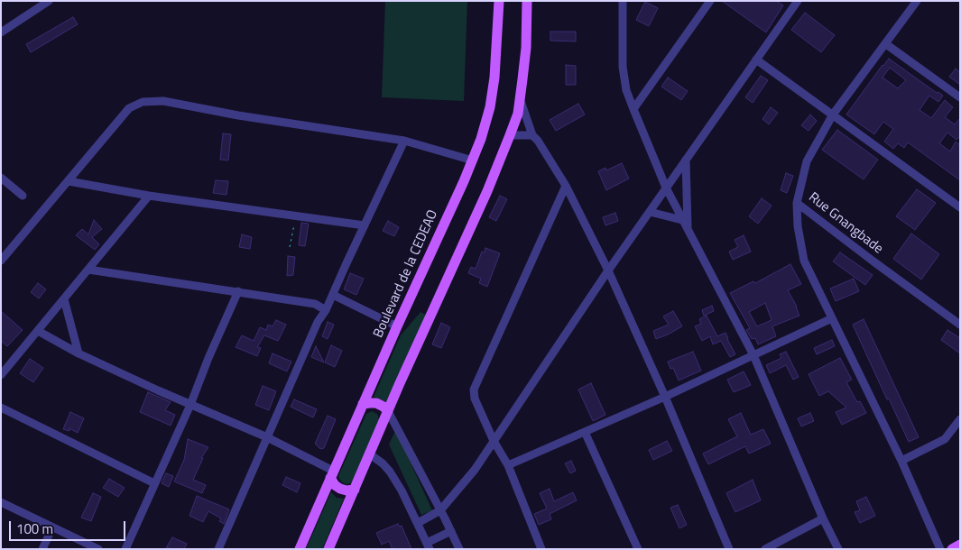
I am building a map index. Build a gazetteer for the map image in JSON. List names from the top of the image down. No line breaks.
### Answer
{"streets":{"main road":["Boulevard de la CEDEAO"],"street":["Rue Gnangbade"]},"scale_bar":"100 m"}
